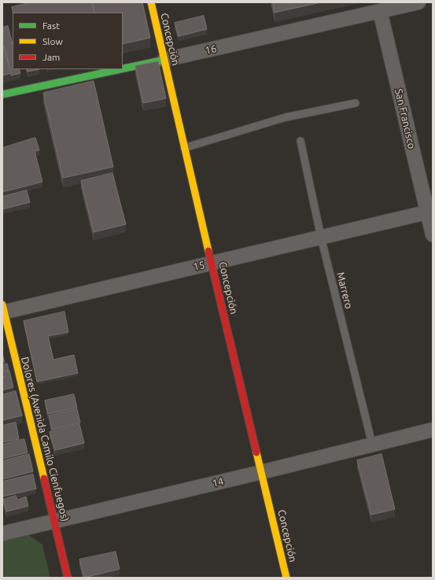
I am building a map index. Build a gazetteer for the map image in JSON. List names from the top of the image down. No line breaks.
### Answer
{"streets":{"street":["Concepción","16","San Francisco","15","Dolores (Avenida Camilo Cienfuegos)","14"],"lane":["Marrero"]},"crossings":[["Concepción","16"],["Concepción","15"],["Concepción","14"],["16","San Francisco"],["San Francisco","15"],["15","Marrero"],["15","Dolores (Avenida Camilo Cienfuegos)"],["Marrero","14"],["Dolores (Avenida Camilo Cienfuegos)","14"]],"legend":["Fast","Slow","Jam"]}
